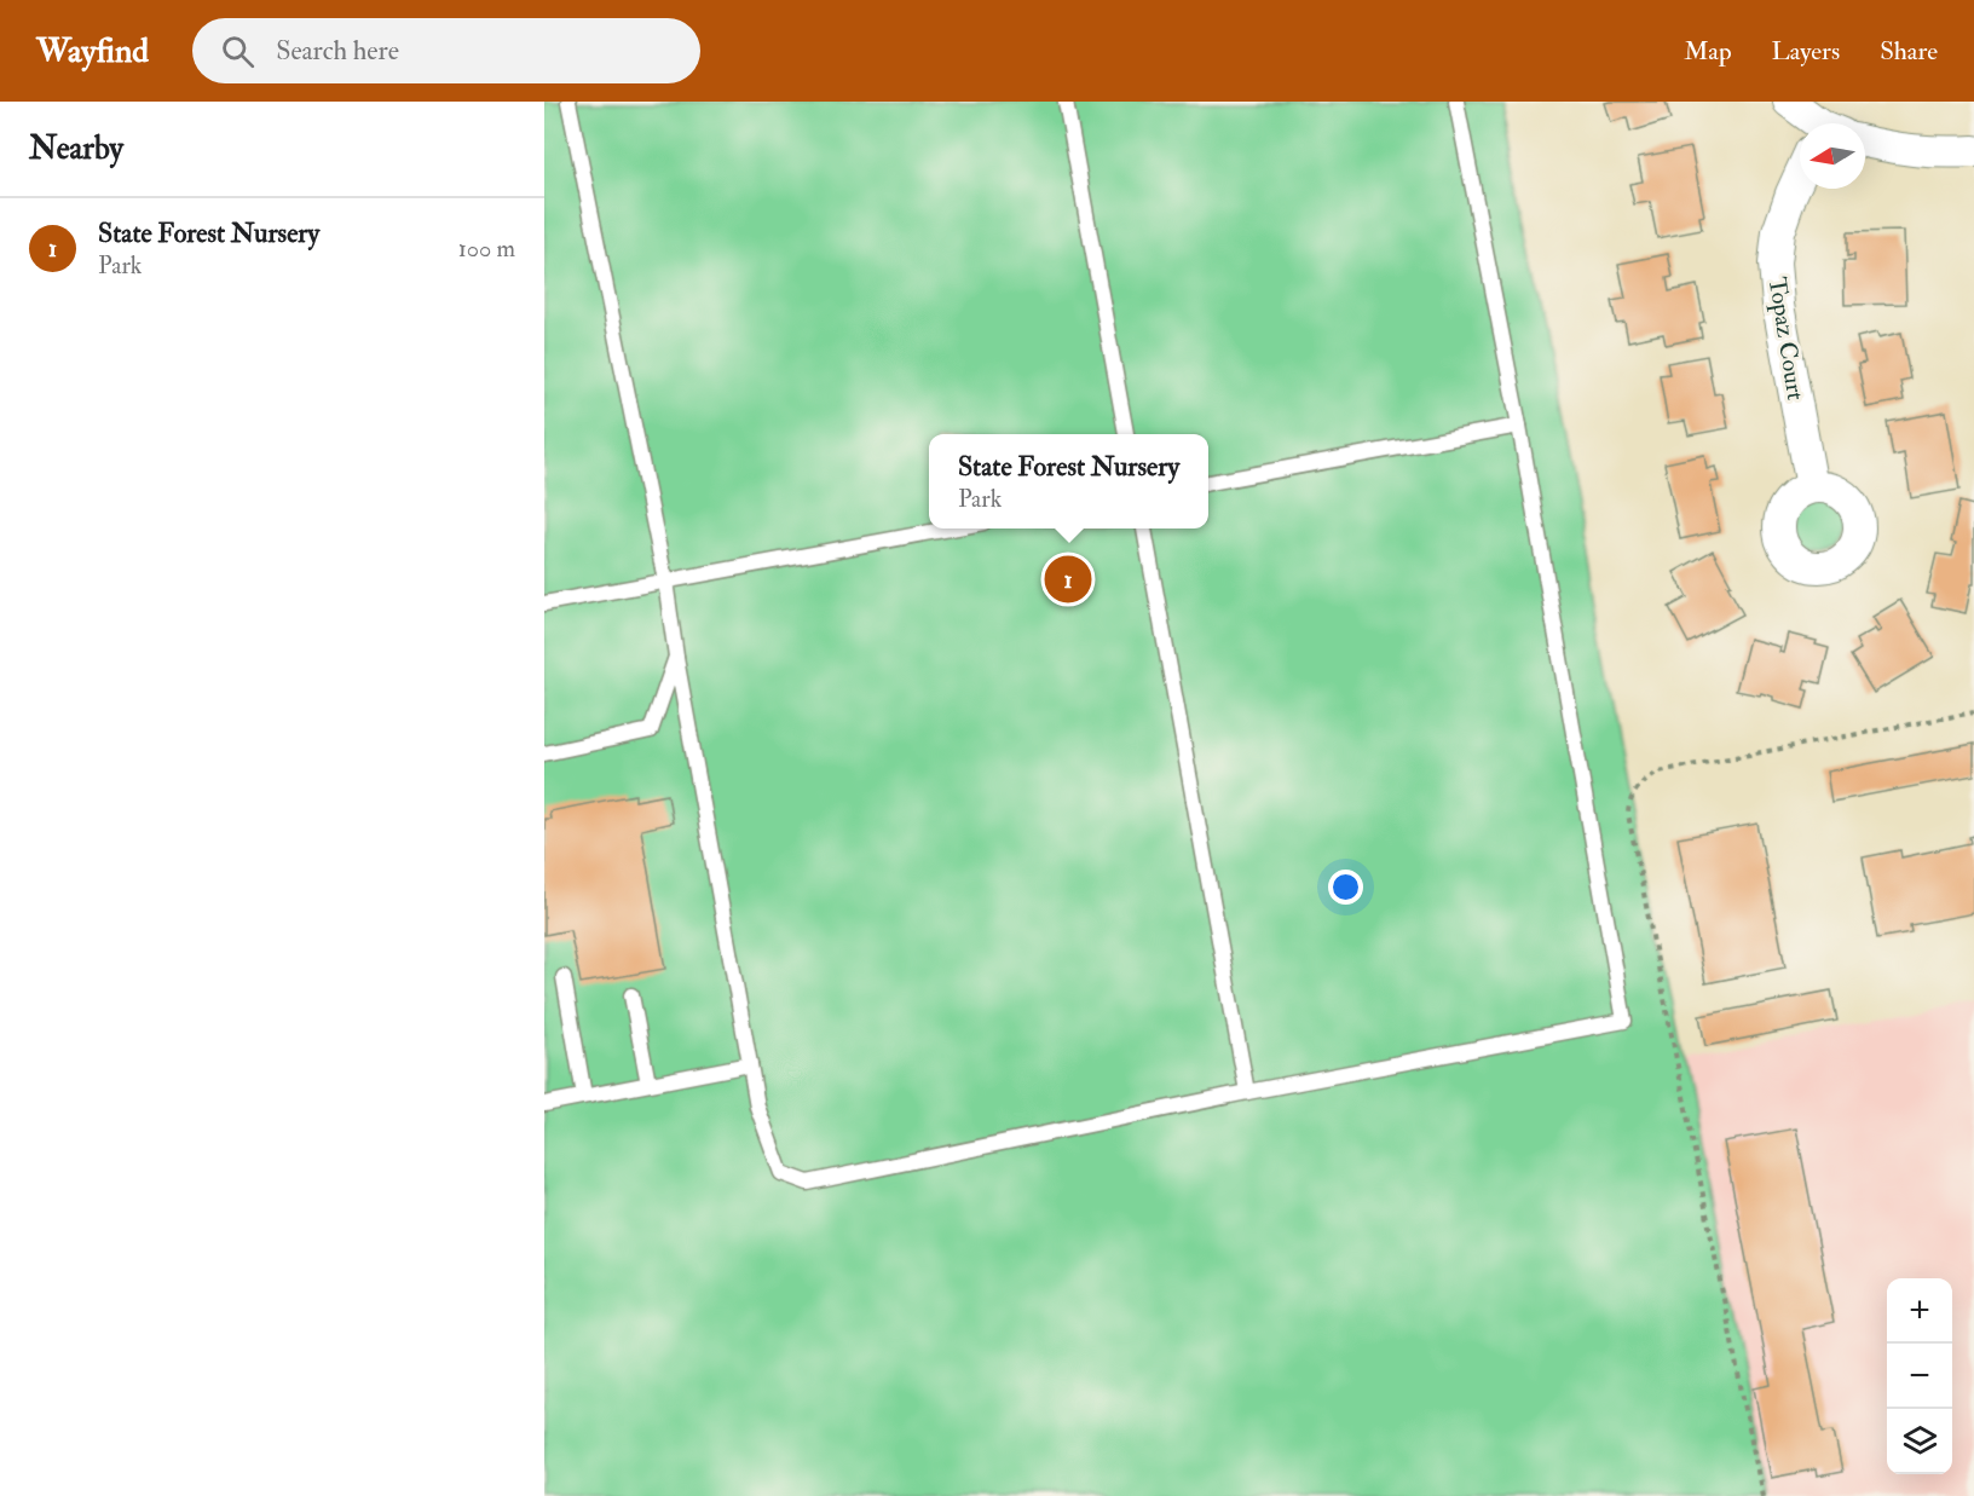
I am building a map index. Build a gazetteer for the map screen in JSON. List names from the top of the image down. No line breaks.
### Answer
{"streets":{"street":["Topaz Court"]},"north":"left","page":{"header":"Wayfind","search":"Search here","nav":["Map","Layers","Share"],"heading":"Nearby","list":[{"mark":"1","name":"State Forest Nursery","note":"Park","value":"100 m"}],"popup":["State Forest Nursery","Park"],"pins":"1","map_buttons":["+","−"]}}
